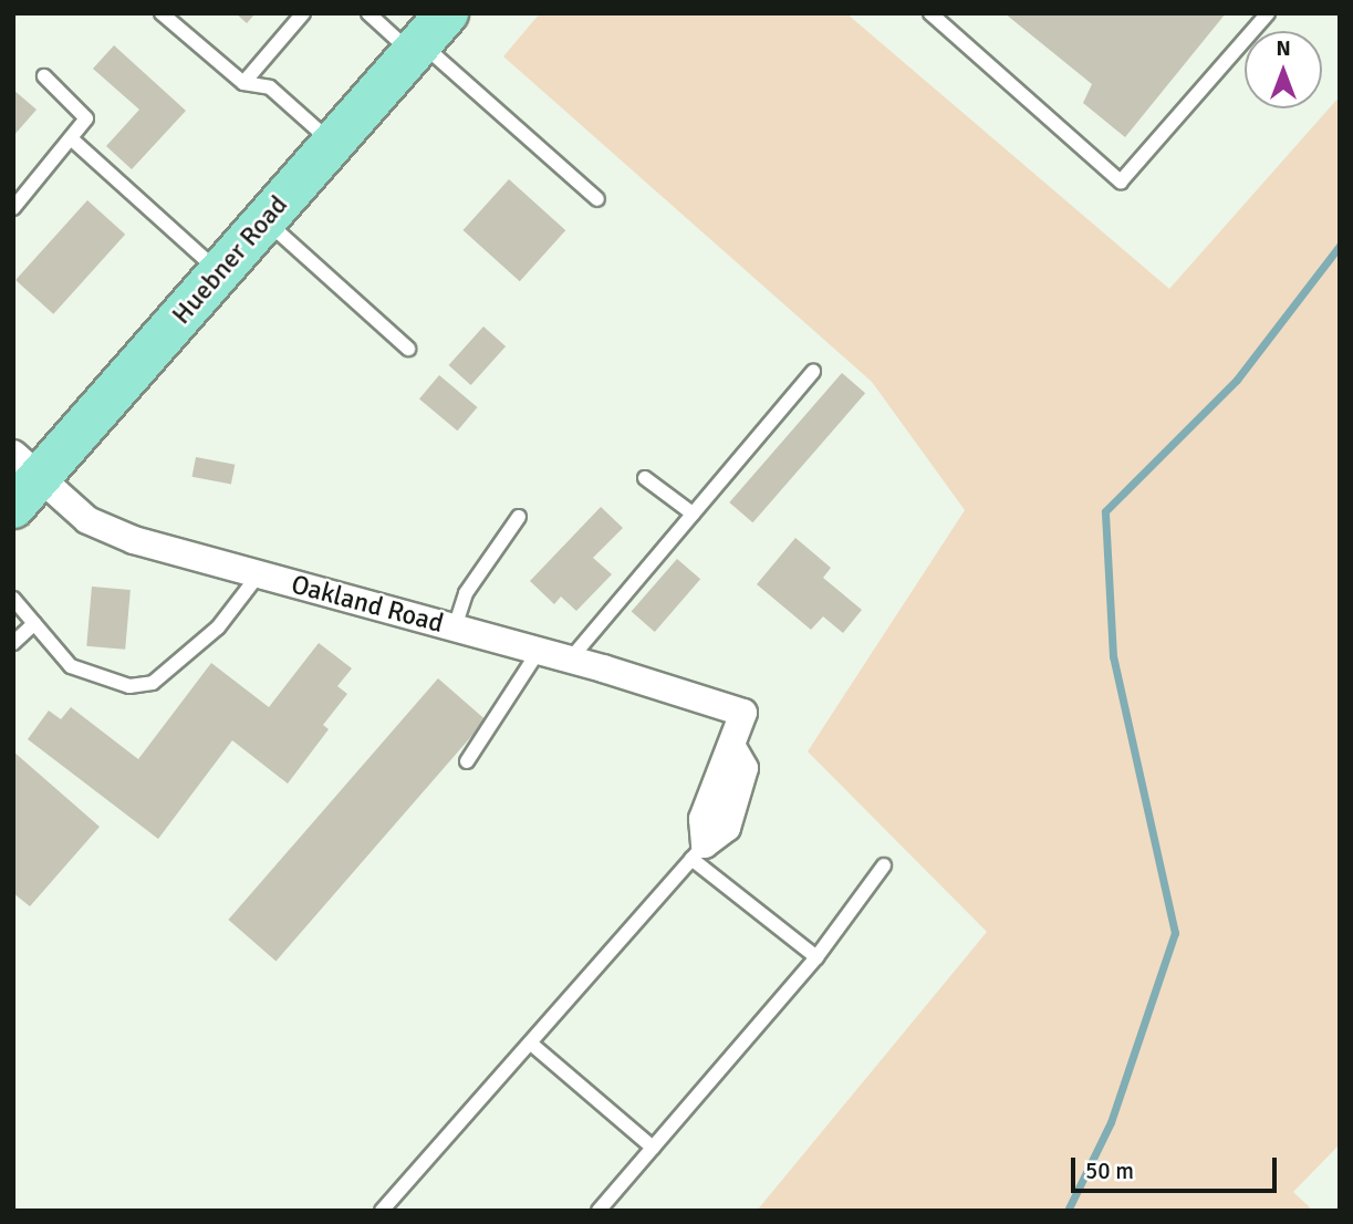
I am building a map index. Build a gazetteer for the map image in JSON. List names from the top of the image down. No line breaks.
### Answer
{"streets":{"main road":["Huebner Road"],"street":["Oakland Road"]},"crossings":[["Huebner Road","Oakland Road"]],"scale_bar":"50 m","north":"top"}
